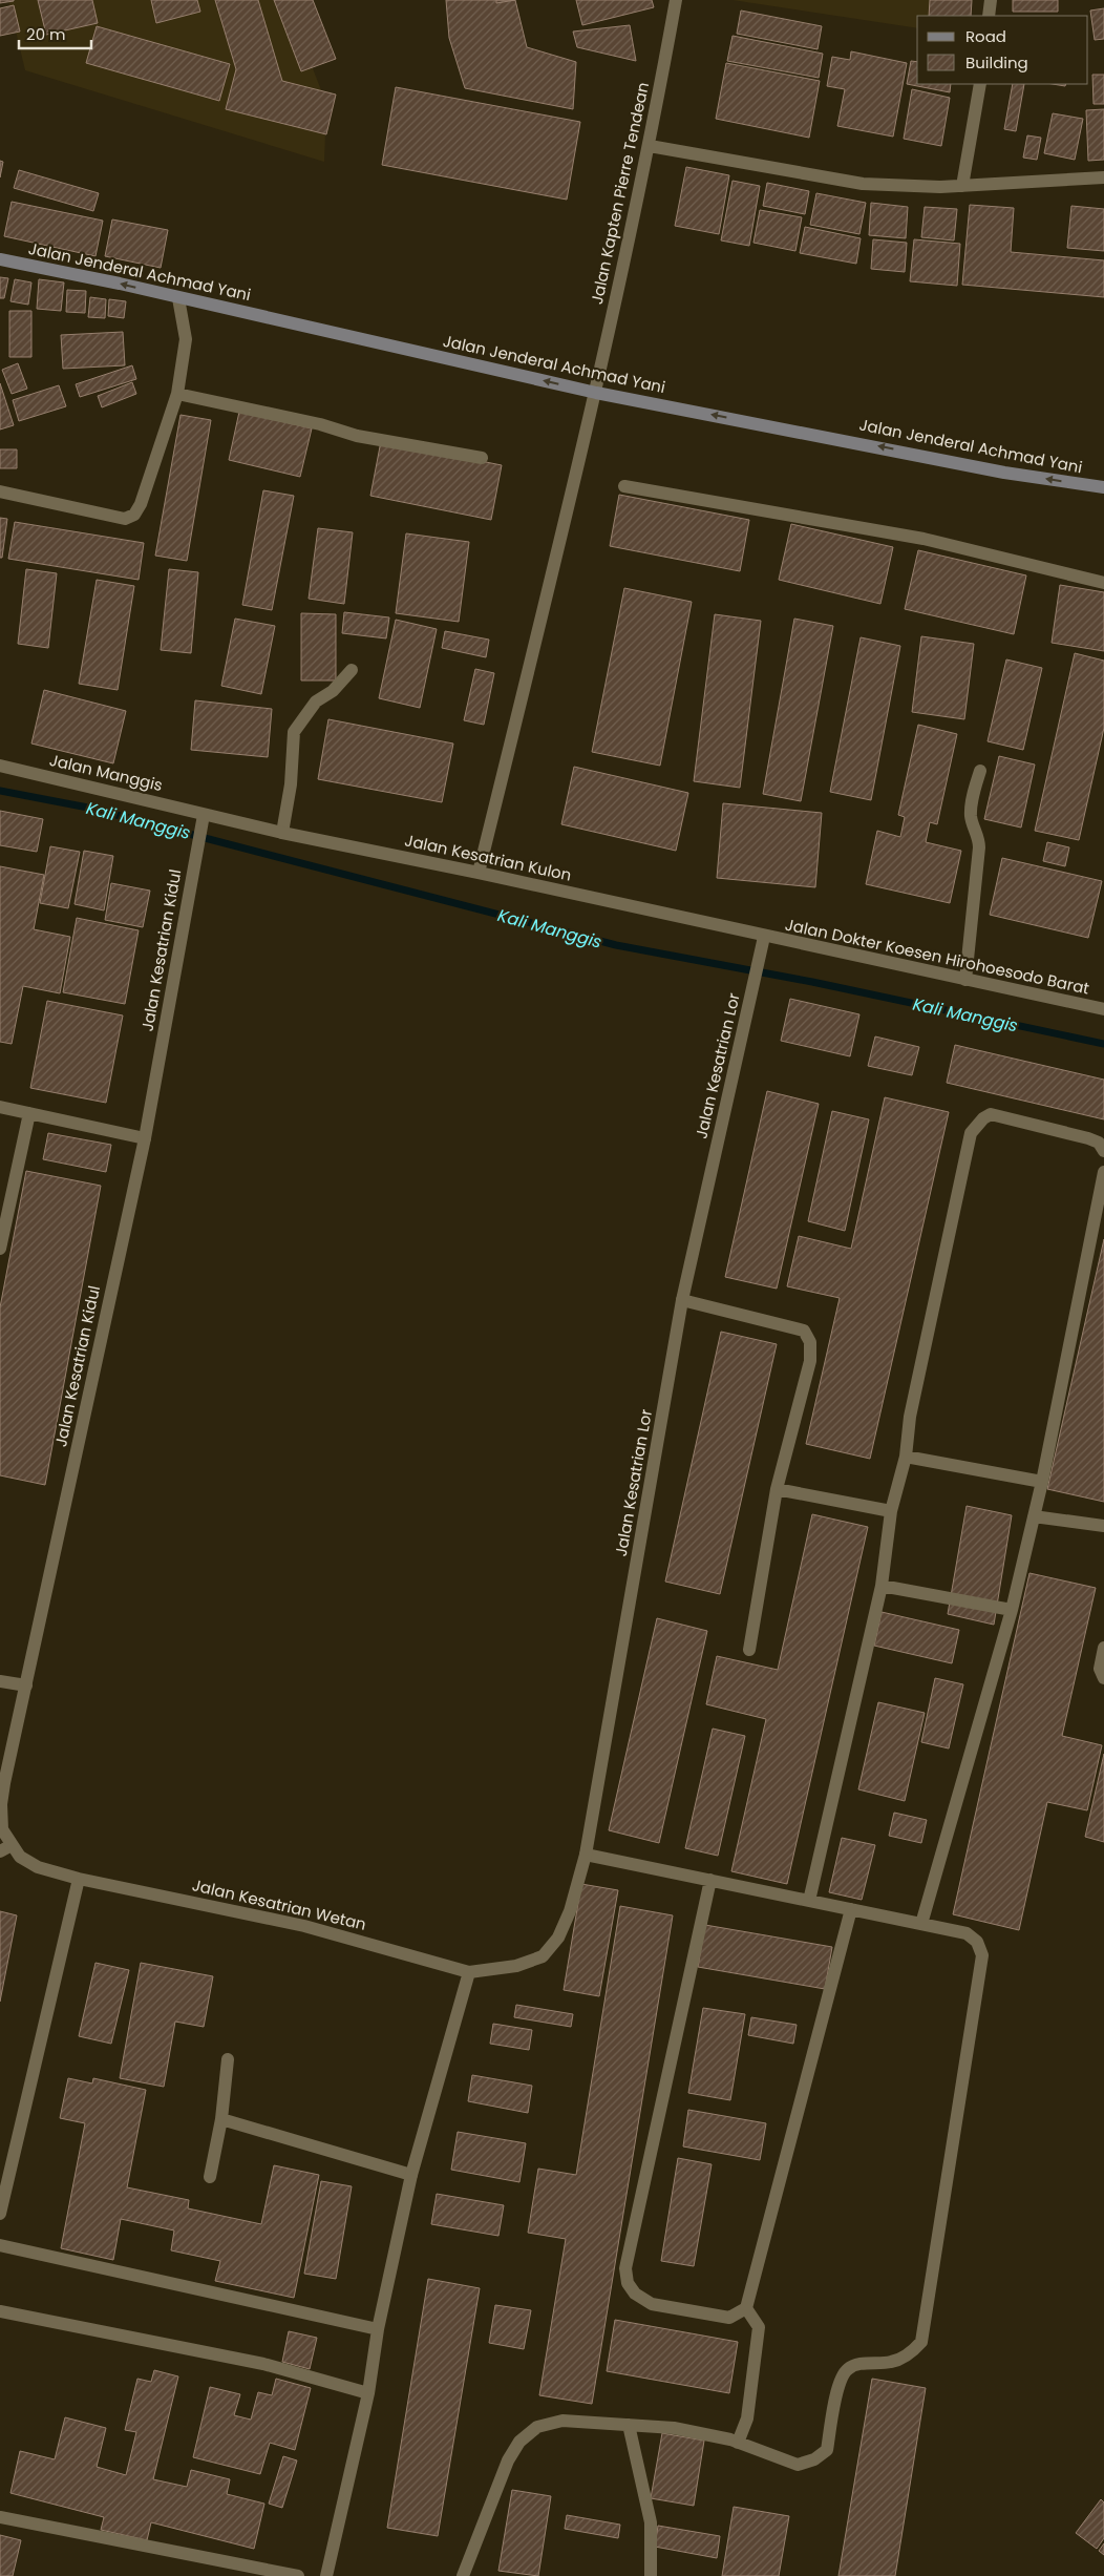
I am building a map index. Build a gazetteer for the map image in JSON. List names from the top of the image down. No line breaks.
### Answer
{"streets":{"main road":["Jalan Jenderal Achmad Yani"],"street":["Jalan Kapten Pierre Tendean","Jalan Manggis","Jalan Kesatrian Kulon","Jalan Kesatrian Kidul","Jalan Dokter Koesen Hirohoesodo Barat","Jalan Kesatrian Lor","Jalan Kesatrian Wetan"]},"crossings":[["Jalan Kapten Pierre Tendean","Jalan Jenderal Achmad Yani"],["Jalan Kapten Pierre Tendean","Jalan Kesatrian Kulon"],["Jalan Manggis","Jalan Kesatrian Kulon"],["Jalan Manggis","Jalan Kesatrian Kidul"],["Jalan Kesatrian Kulon","Jalan Kesatrian Kidul"],["Jalan Kesatrian Kulon","Jalan Dokter Koesen Hirohoesodo Barat"],["Jalan Kesatrian Kulon","Jalan Kesatrian Lor"],["Jalan Kesatrian Kidul","Jalan Kesatrian Wetan"],["Jalan Dokter Koesen Hirohoesodo Barat","Jalan Kesatrian Lor"],["Jalan Kesatrian Lor","Jalan Kesatrian Wetan"]],"one_way":["Jalan Jenderal Achmad Yani"],"water":["Kali Manggis"],"legend":["Road","Building"],"scale_bar":"20 m"}
